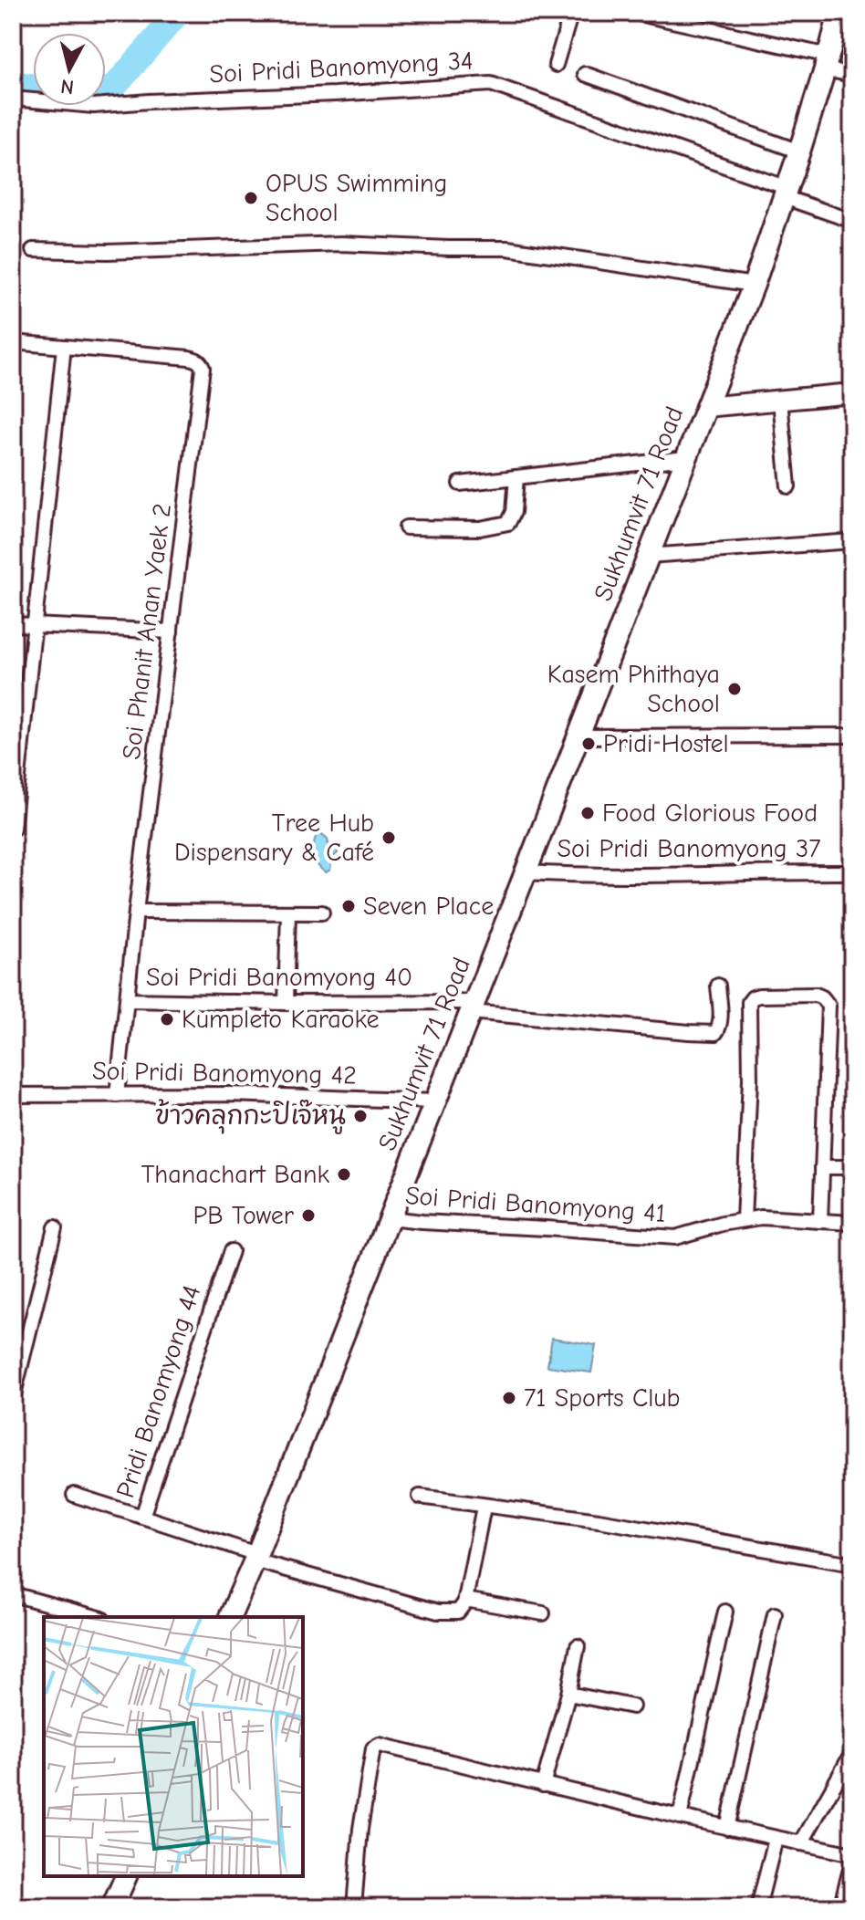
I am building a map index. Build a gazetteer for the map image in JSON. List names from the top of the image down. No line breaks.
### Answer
{"streets":{"main road":["Sukhumvit 71 Road"],"street":["Soi Pridi Banomyong 34","Soi Phanit Anan Yaek 2","Soi Pridi Banomyong 37","Soi Pridi Banomyong 40","Soi Pridi Banomyong 42","Soi Pridi Banomyong 41","Pridi Banomyong 44"]},"crossings":[["Soi Pridi Banomyong 34","Sukhumvit 71 Road"],["Sukhumvit 71 Road","Soi Pridi Banomyong 37"],["Sukhumvit 71 Road","Soi Pridi Banomyong 40"],["Sukhumvit 71 Road","Soi Pridi Banomyong 42"],["Sukhumvit 71 Road","Soi Pridi Banomyong 41"],["Sukhumvit 71 Road","Pridi Banomyong 44"],["Soi Phanit Anan Yaek 2","Soi Pridi Banomyong 40"],["Soi Phanit Anan Yaek 2","Soi Pridi Banomyong 42"]],"places":["OPUS Swimming School","Kasem Phithaya School","Pridi Hostel","Food Glorious Food","Tree Hub Dispensary & Café","Seven Place","Kumpleto Karaoke","ข้าวคลุกกะปิเจ๊หนู","Thanachart Bank","PB Tower","71 Sports Club"],"north":"bottom"}
